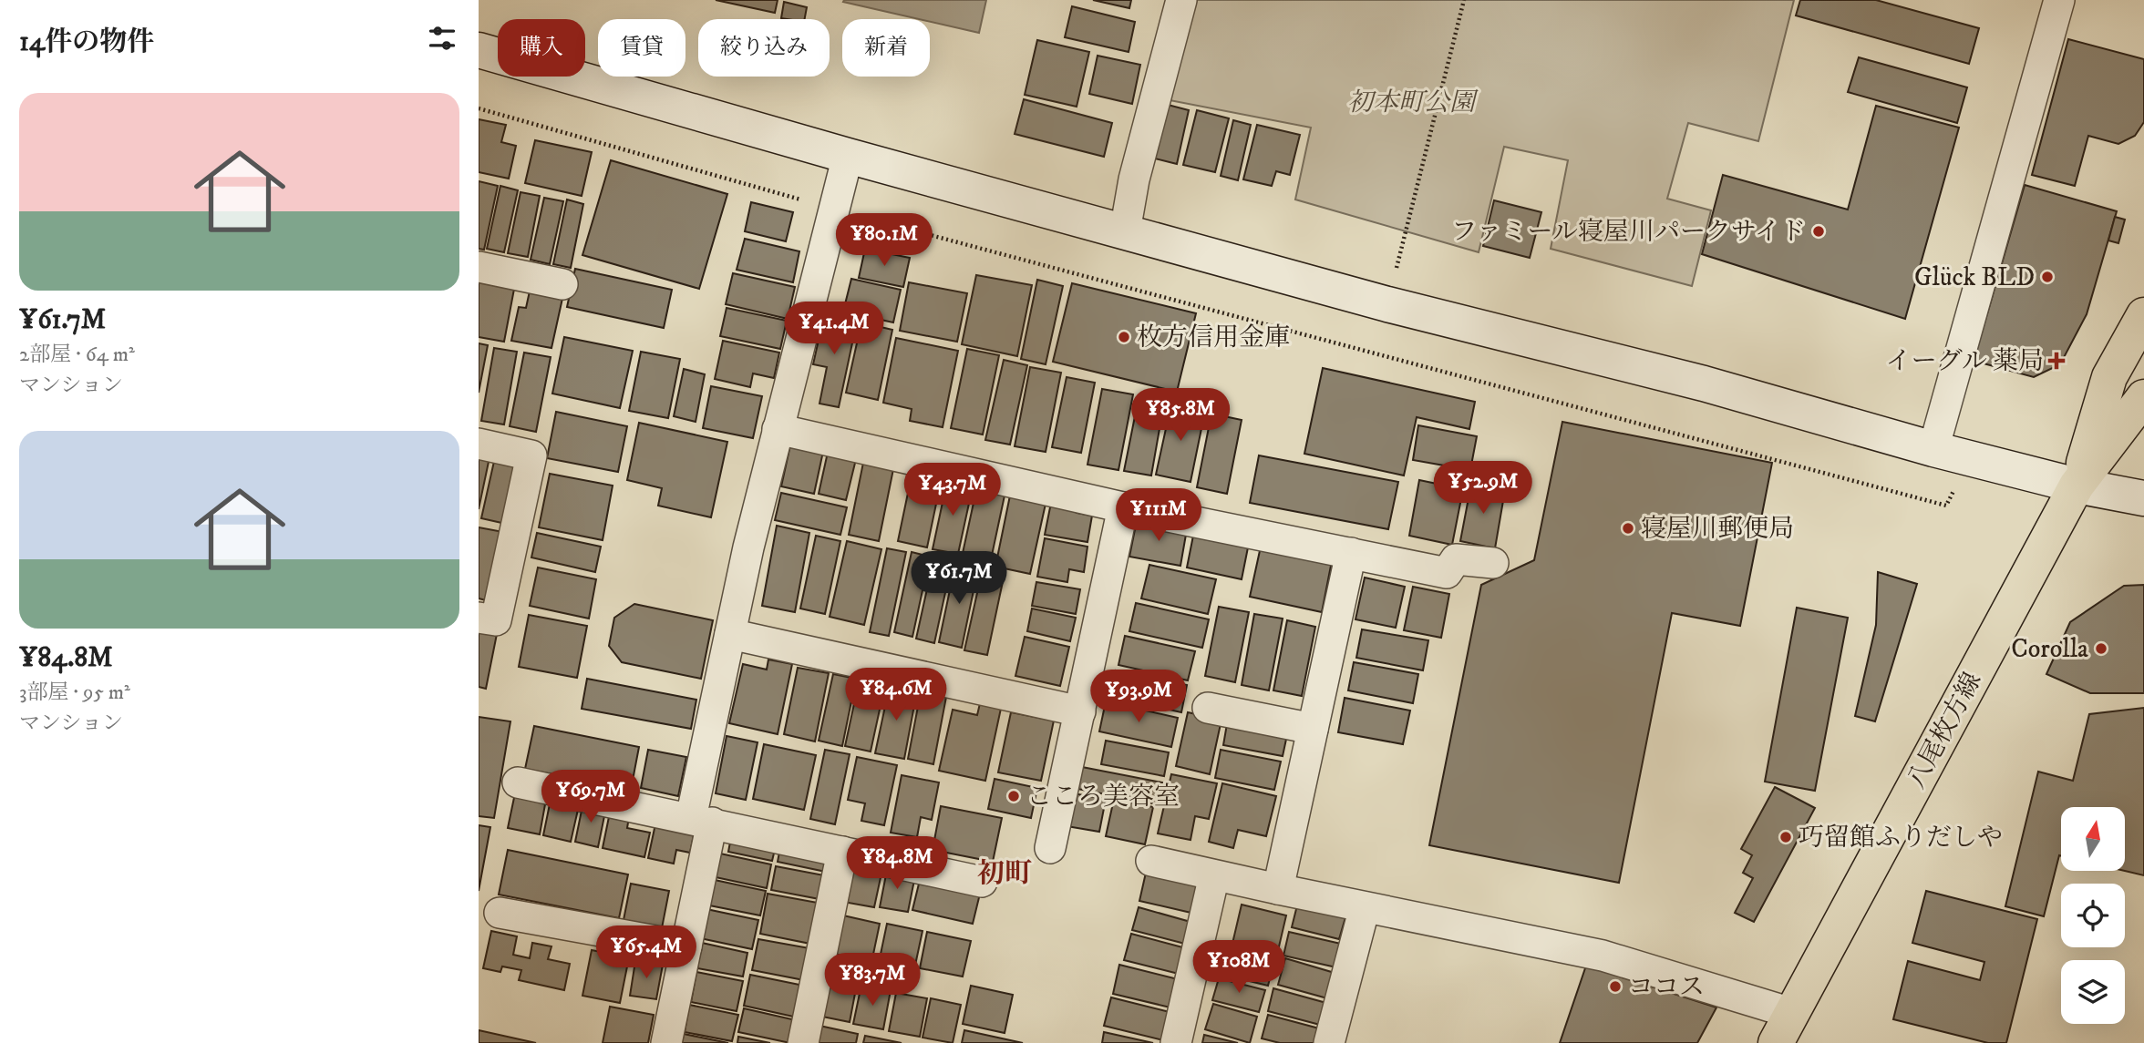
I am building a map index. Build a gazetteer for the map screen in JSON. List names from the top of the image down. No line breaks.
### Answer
{"streets":{"main road":["八尾枚方線"]},"districts":["初町"],"parks":["初本町公園"],"places":{"other":["ファミール寝屋川パークサイド","Glück BLD","枚方信用金庫","寝屋川郵便局","Corolla","こころ美容室","巧留館ふりだしや","ココス"],"health":["イーグル 薬局"]},"north":"top","page":{"heading":"14件の物件","chip":["購入","賃貸","絞り込み","新着"],"list":[{"name":"¥61.7M","note":"2部屋 · 64 m² · マンション"},{"name":"¥84.8M","note":"3部屋 · 95 m² · マンション"}],"price":["¥80.1M","¥41.4M","¥85.8M","¥52.9M","¥43.7M","¥111M","¥61.7M","¥84.6M","¥93.9M","¥69.7M","¥84.8M","¥65.4M","¥108M","¥83.7M"]}}
